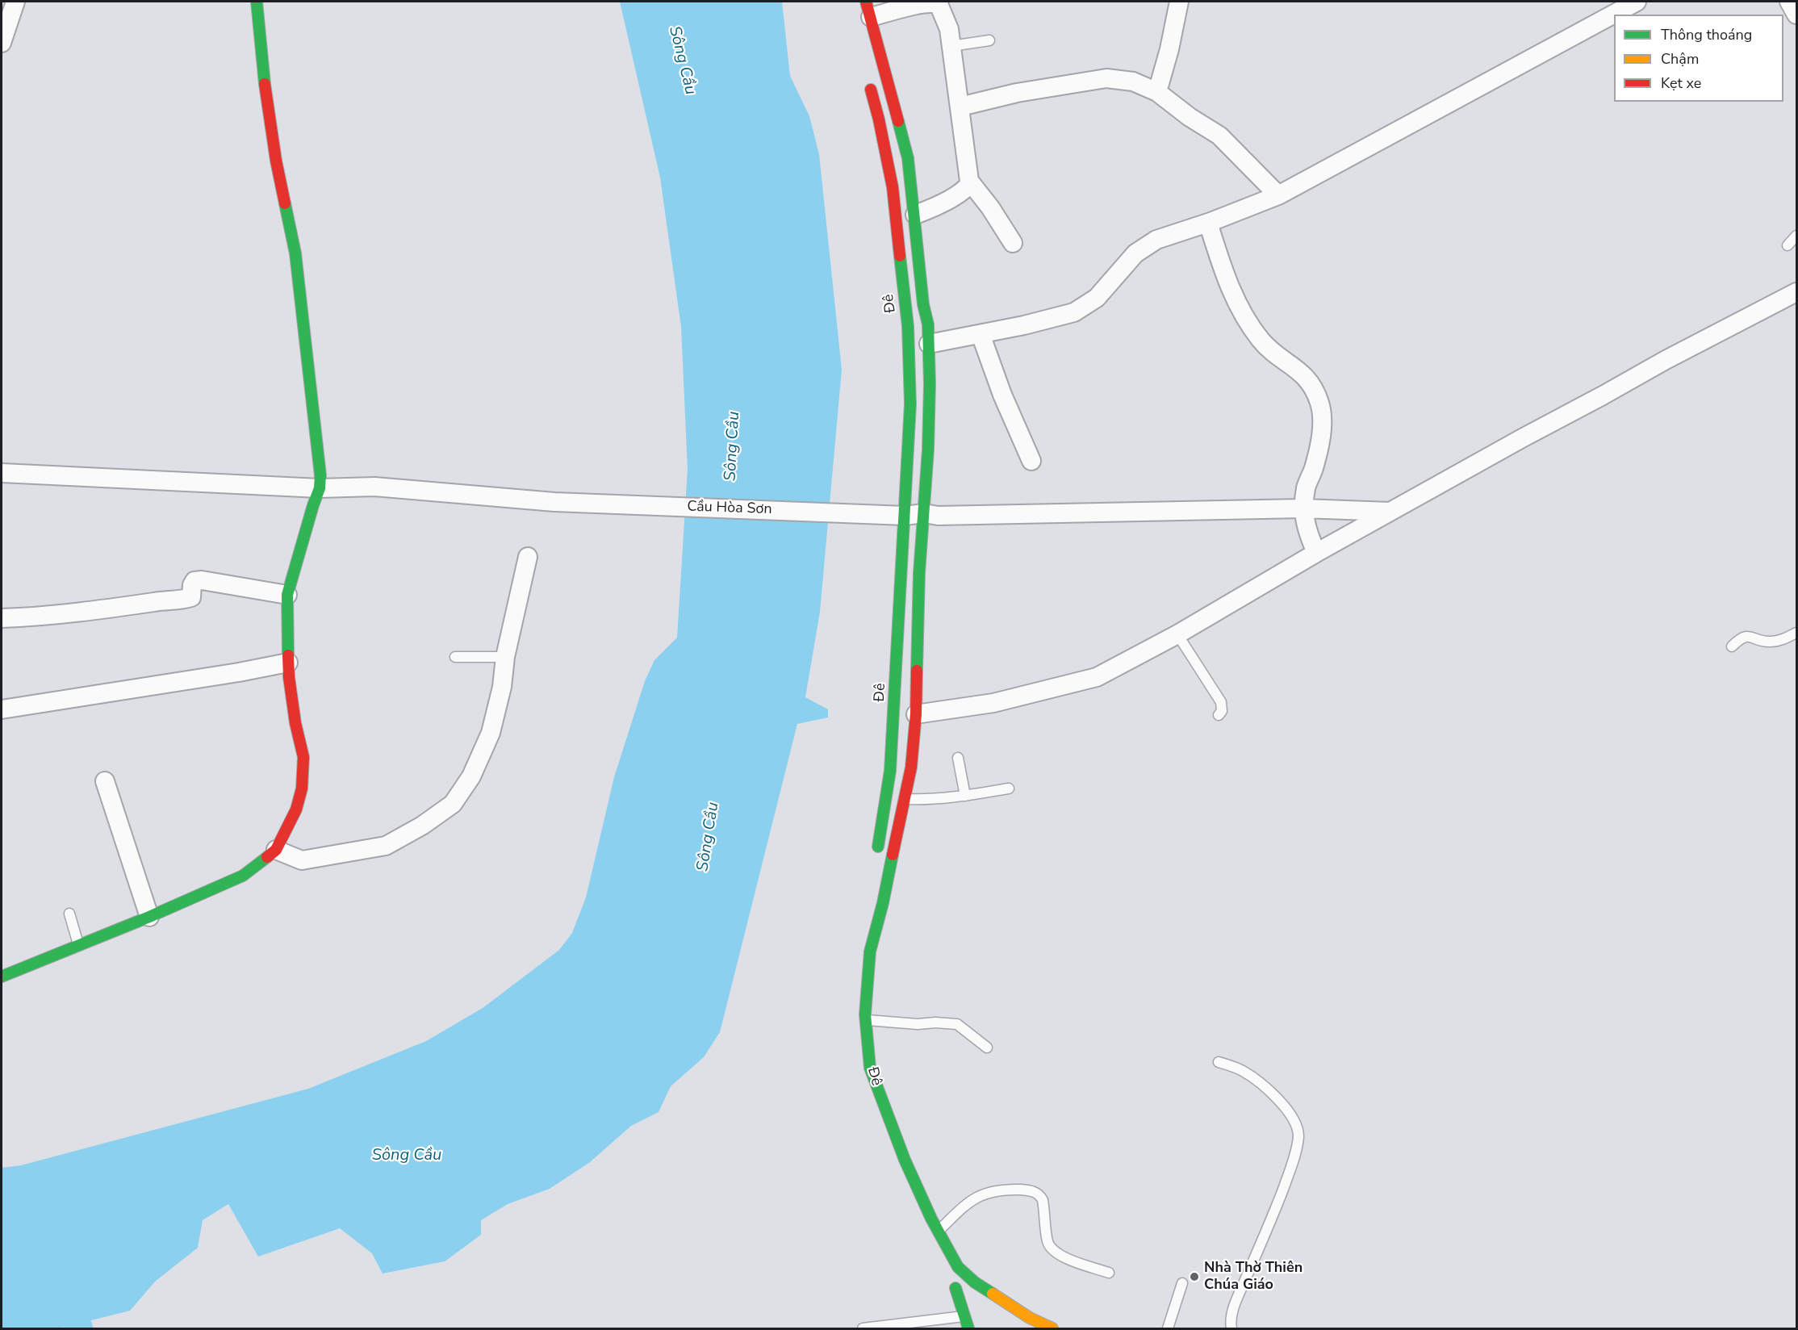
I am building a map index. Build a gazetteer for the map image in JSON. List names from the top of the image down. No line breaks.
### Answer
{"streets":{"street":["Đê","Cầu Hòa Sơn"]},"crossings":[["Đê","Cầu Hòa Sơn"]],"water":["Sông Cầu"],"places":["Nhà Thờ Thiên Chúa Giáo"],"legend":["Thông thoáng","Chậm","Kẹt xe"]}
